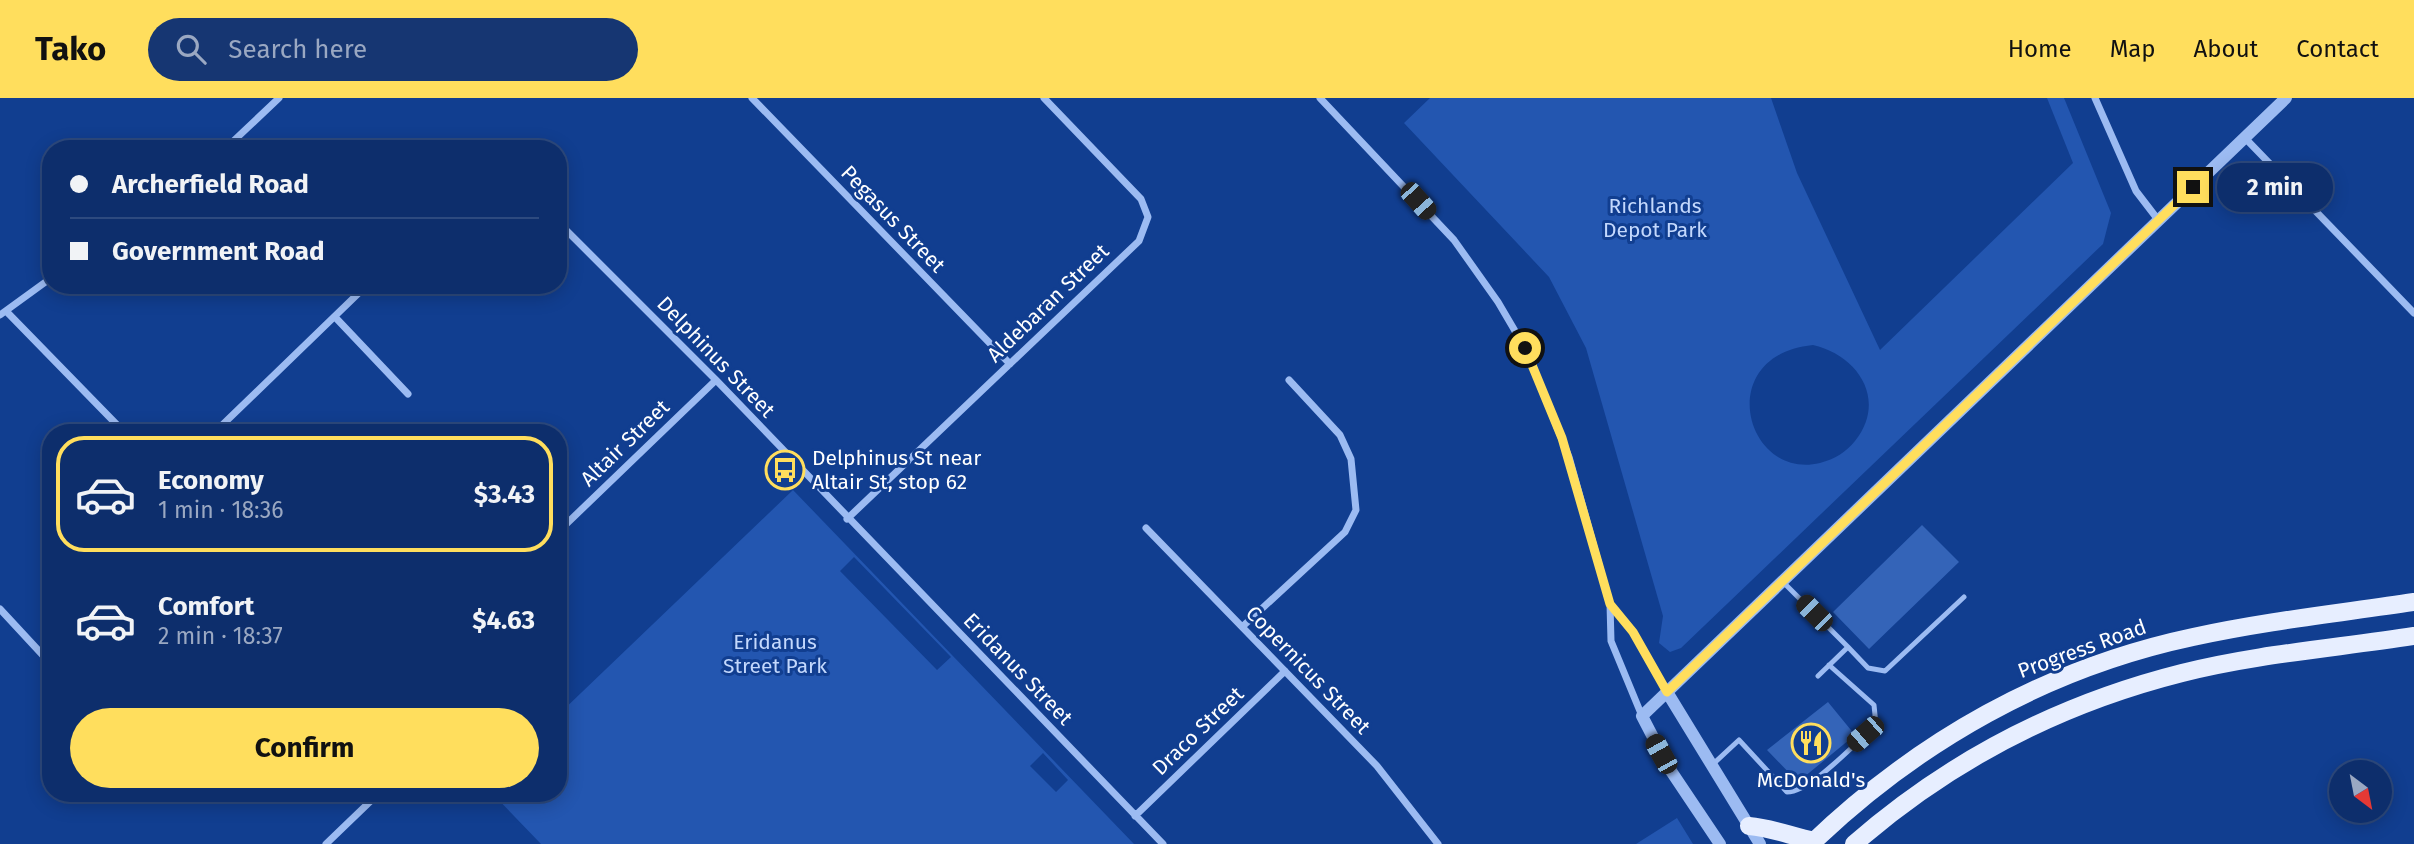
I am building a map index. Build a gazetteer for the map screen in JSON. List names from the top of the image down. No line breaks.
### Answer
{"streets":{"main road":["Progress Road"],"street":["Pegasus Street","Aldebaran Street","Delphinus Street","Altair Street","Eridanus Street","Copernicus Street","Draco Street"]},"crossings":[["Pegasus Street","Aldebaran Street"],["Aldebaran Street","Delphinus Street"],["Aldebaran Street","Eridanus Street"],["Delphinus Street","Altair Street"],["Delphinus Street","Eridanus Street"],["Eridanus Street","Draco Street"],["Copernicus Street","Draco Street"]],"parks":["Richlands Depot Park","Eridanus Street Park"],"places":{"bus stop":["Delphinus St near Altair St, stop 62"],"restaurant":["McDonald's"]},"north":"bottom right","page":{"header":"Tako","search":"Search here","nav":["Home","Map","About","Contact"],"banner":["Archerfield Road","Government Road"],"bubble":"2 min","list":[{"name":"Economy","note":"1 min · 18:36","value":"$3.43"},{"name":"Comfort","note":"2 min · 18:37","value":"$4.63"}],"buttons":"Confirm"}}
